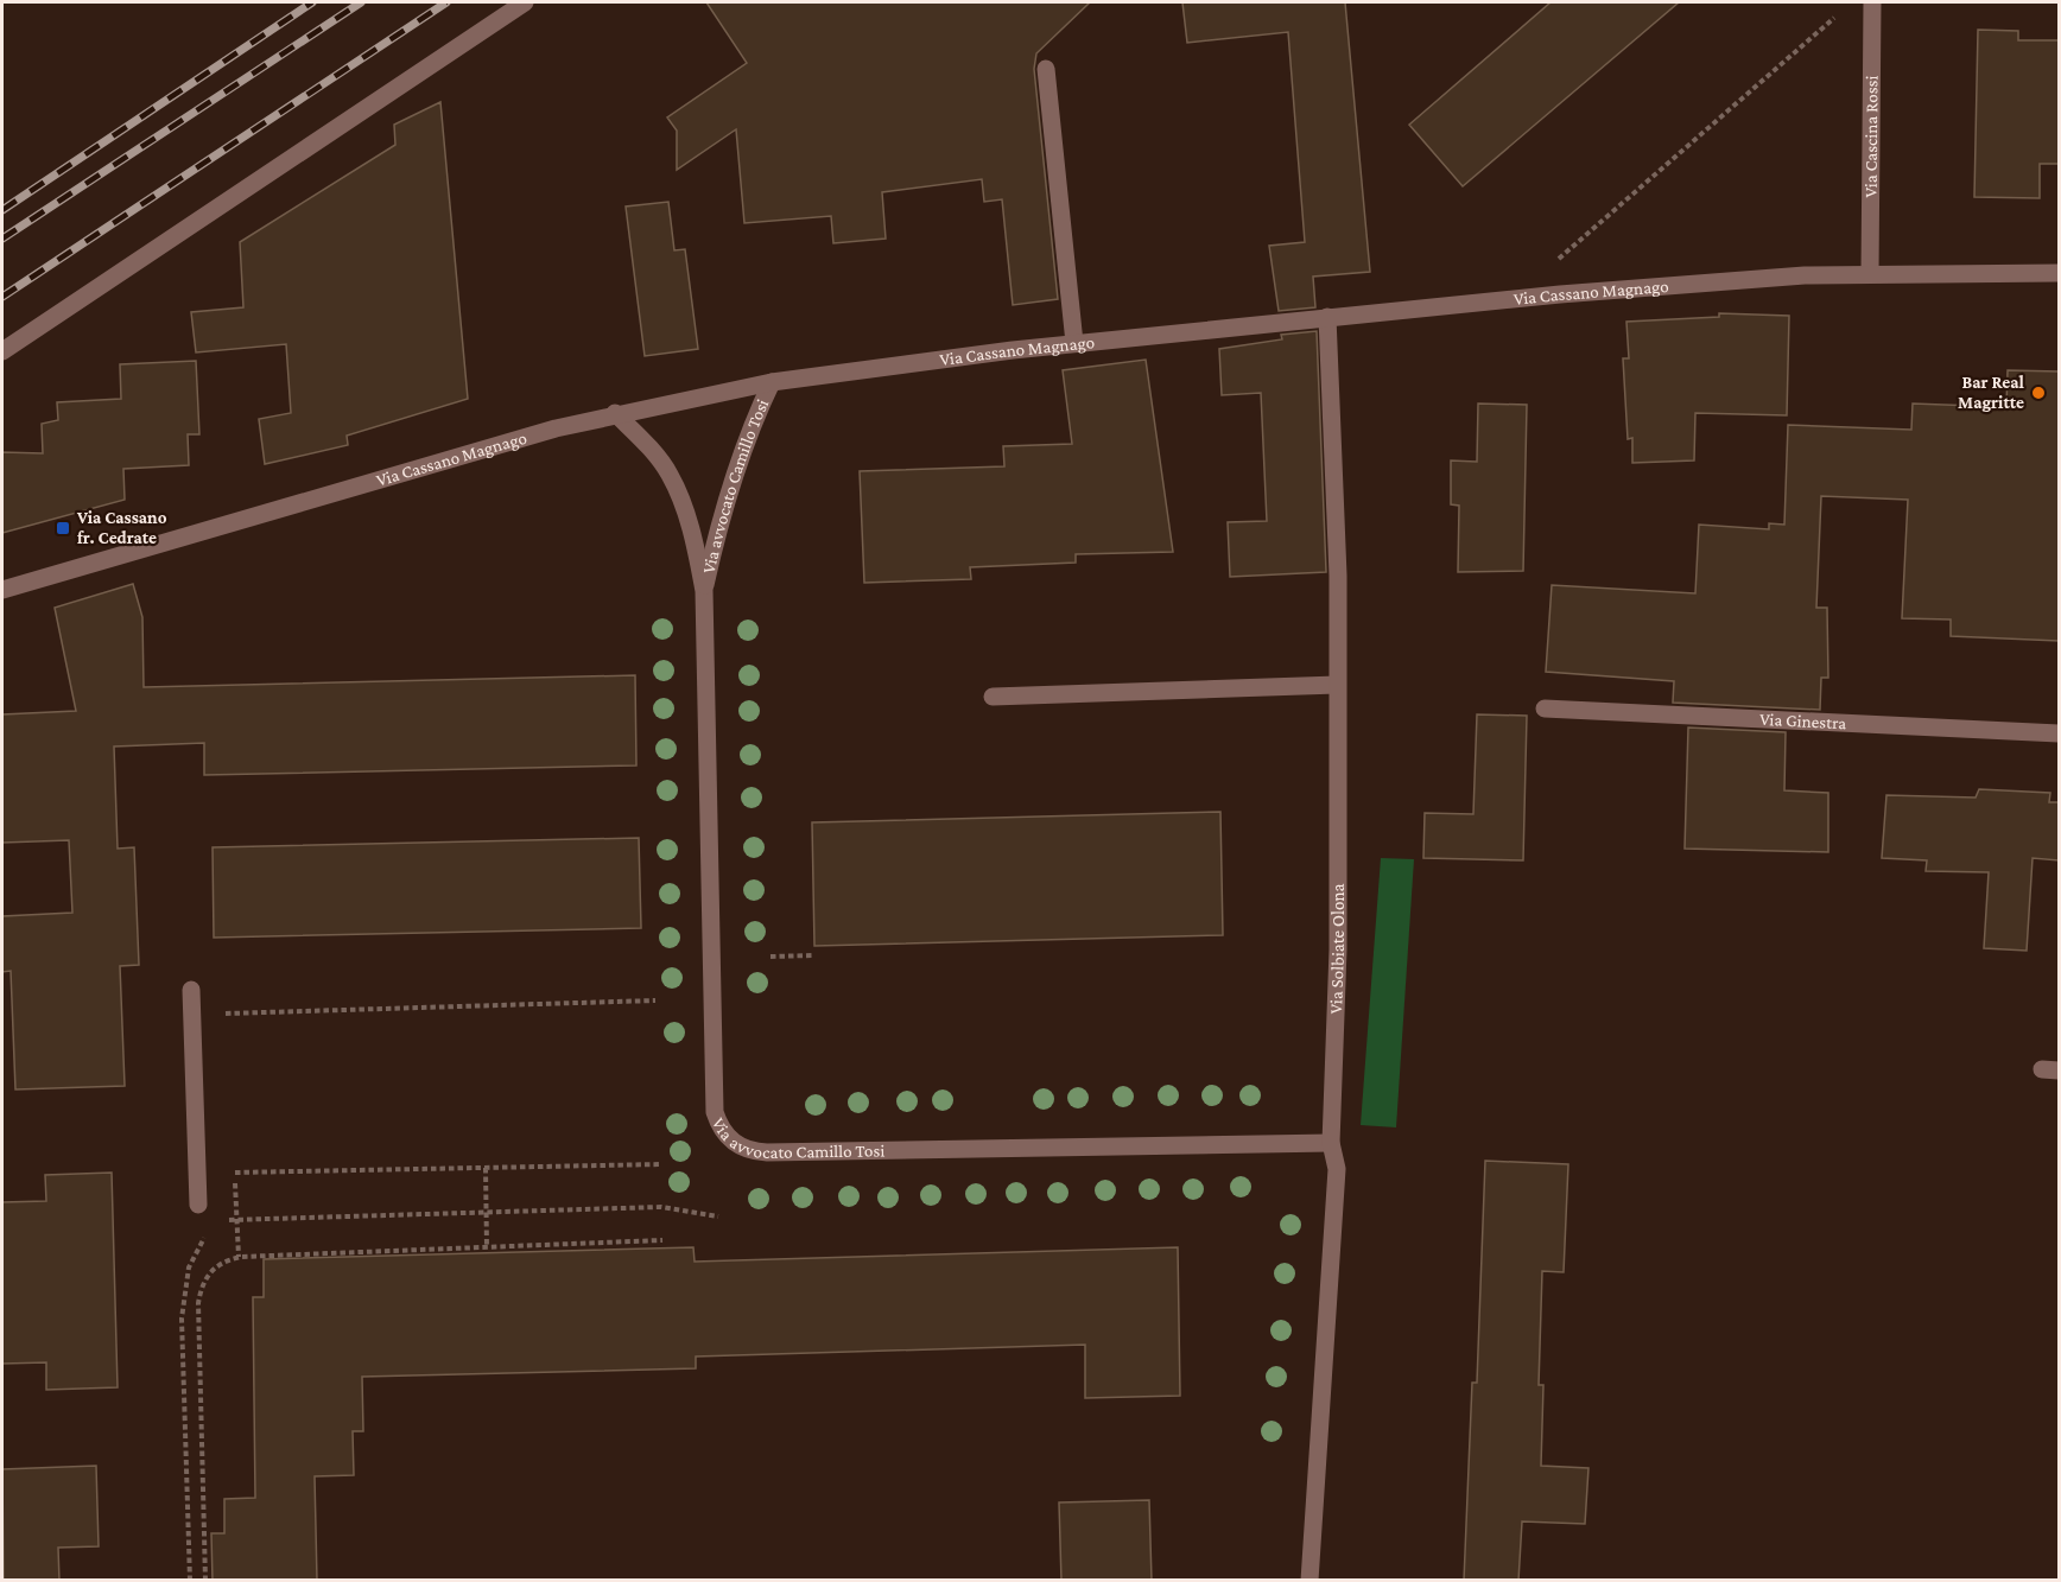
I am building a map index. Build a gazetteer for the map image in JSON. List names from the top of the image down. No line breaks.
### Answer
{"streets":{"street":["Via Cascina Rossi","Via Cassano Magnago","Via avvocato Camillo Tosi","Via Ginestra","Via Solbiate Olona"]},"crossings":[["Via Cascina Rossi","Via Cassano Magnago"],["Via Cassano Magnago","Via avvocato Camillo Tosi"],["Via Cassano Magnago","Via Solbiate Olona"],["Via avvocato Camillo Tosi","Via Solbiate Olona"]],"places":{"other":["Bar Real Magritte"],"transit":["Via Cassano fr. Cedrate"]}}
